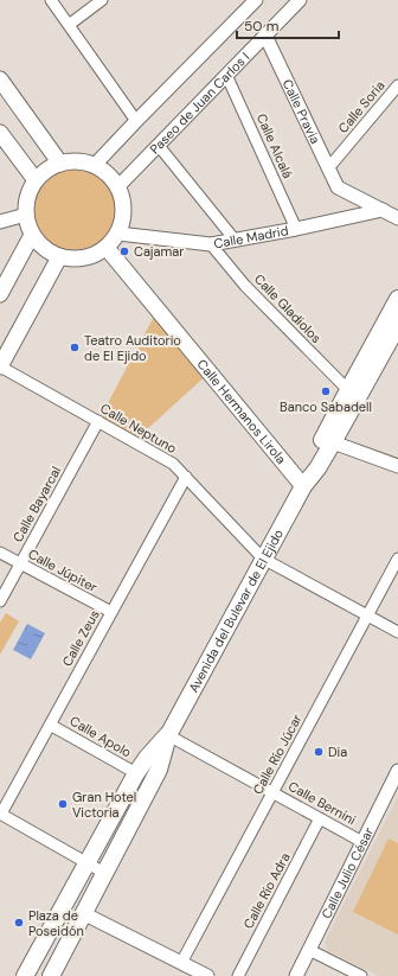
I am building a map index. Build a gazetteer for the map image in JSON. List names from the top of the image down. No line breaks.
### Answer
{"streets":{"main road":["Calle Hermanos Lirola","Avenida del Bulevar de El Ejido"],"street":["Paseo de Juan Carlos I","Calle Soria","Calle Pravia","Calle Alcalá","Calle Madrid","Calle Gladiolos","Calle Neptuno","Calle Bayarcal","Calle Júpiter","Calle Zeus","Calle Apolo","Calle Río Júcar","Calle Bernini","Calle Julio César","Calle Río Adra"]},"crossings":[["Paseo de Juan Carlos I","Calle Pravia"],["Paseo de Juan Carlos I","Calle Alcalá"],["Paseo de Juan Carlos I","Calle Madrid"],["Paseo de Juan Carlos I","Calle Hermanos Lirola"],["Calle Soria","Calle Pravia"],["Calle Pravia","Calle Madrid"],["Calle Alcalá","Calle Madrid"],["Calle Madrid","Calle Gladiolos"],["Calle Madrid","Calle Hermanos Lirola"],["Calle Gladiolos","Avenida del Bulevar de El Ejido"],["Calle Hermanos Lirola","Avenida del Bulevar de El Ejido"],["Calle Neptuno","Calle Bayarcal"],["Calle Neptuno","Avenida del Bulevar de El Ejido"],["Calle Neptuno","Calle Zeus"],["Calle Neptuno","Calle Río Júcar"],["Calle Bayarcal","Calle Júpiter"],["Calle Júpiter","Calle Zeus"],["Avenida del Bulevar de El Ejido","Calle Apolo"],["Avenida del Bulevar de El Ejido","Calle Bernini"],["Calle Zeus","Calle Apolo"],["Calle Río Júcar","Calle Bernini"],["Calle Bernini","Calle Julio César"],["Calle Bernini","Calle Río Adra"]],"places":["Cajamar","Teatro Auditorio de El Ejido","Banco Sabadell","Dia","Gran Hotel Victoria","Plaza de Poseidón"],"scale_bar":"50 m"}
